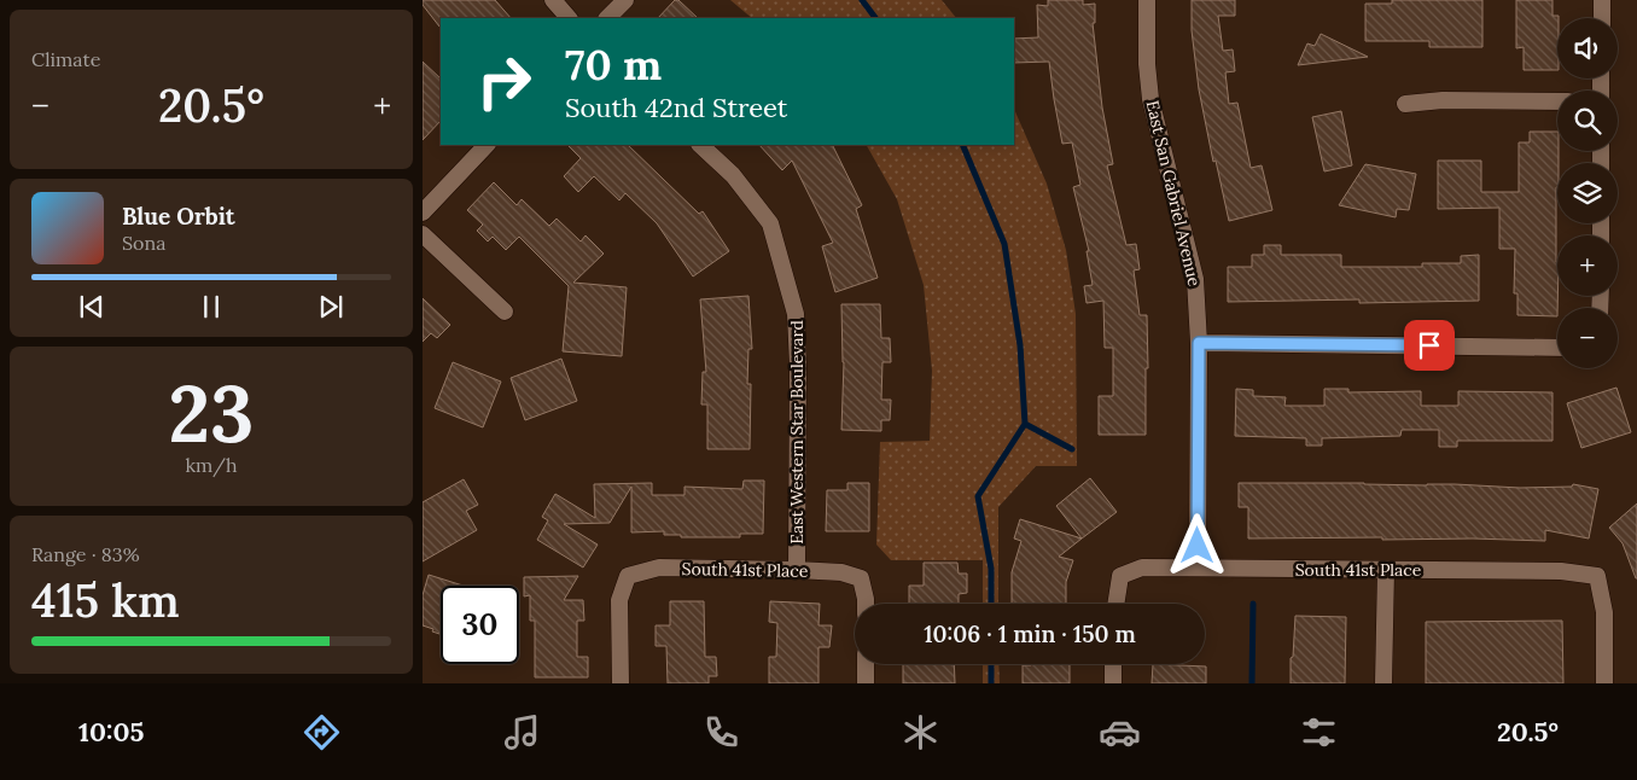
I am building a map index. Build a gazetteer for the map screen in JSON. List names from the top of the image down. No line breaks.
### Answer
{"streets":{"street":["East San Gabriel Avenue","East Western Star Boulevard","South 41st Place"]},"crossings":[["East San Gabriel Avenue","South 41st Place"],["East Western Star Boulevard","South 41st Place"]],"page":{"tile":["Climate",["23","km/h"],["Range · 83%","415 km"]],"map_buttons":["+","−"],"turn":["70 m","South 42nd Street"],"heat":["−","20.5°","+"],"song":["Blue Orbit","Sona"],"limit":"30","trip":"10:06 · 1 min · 150 m","tabs":["10:05","20.5°"]}}
